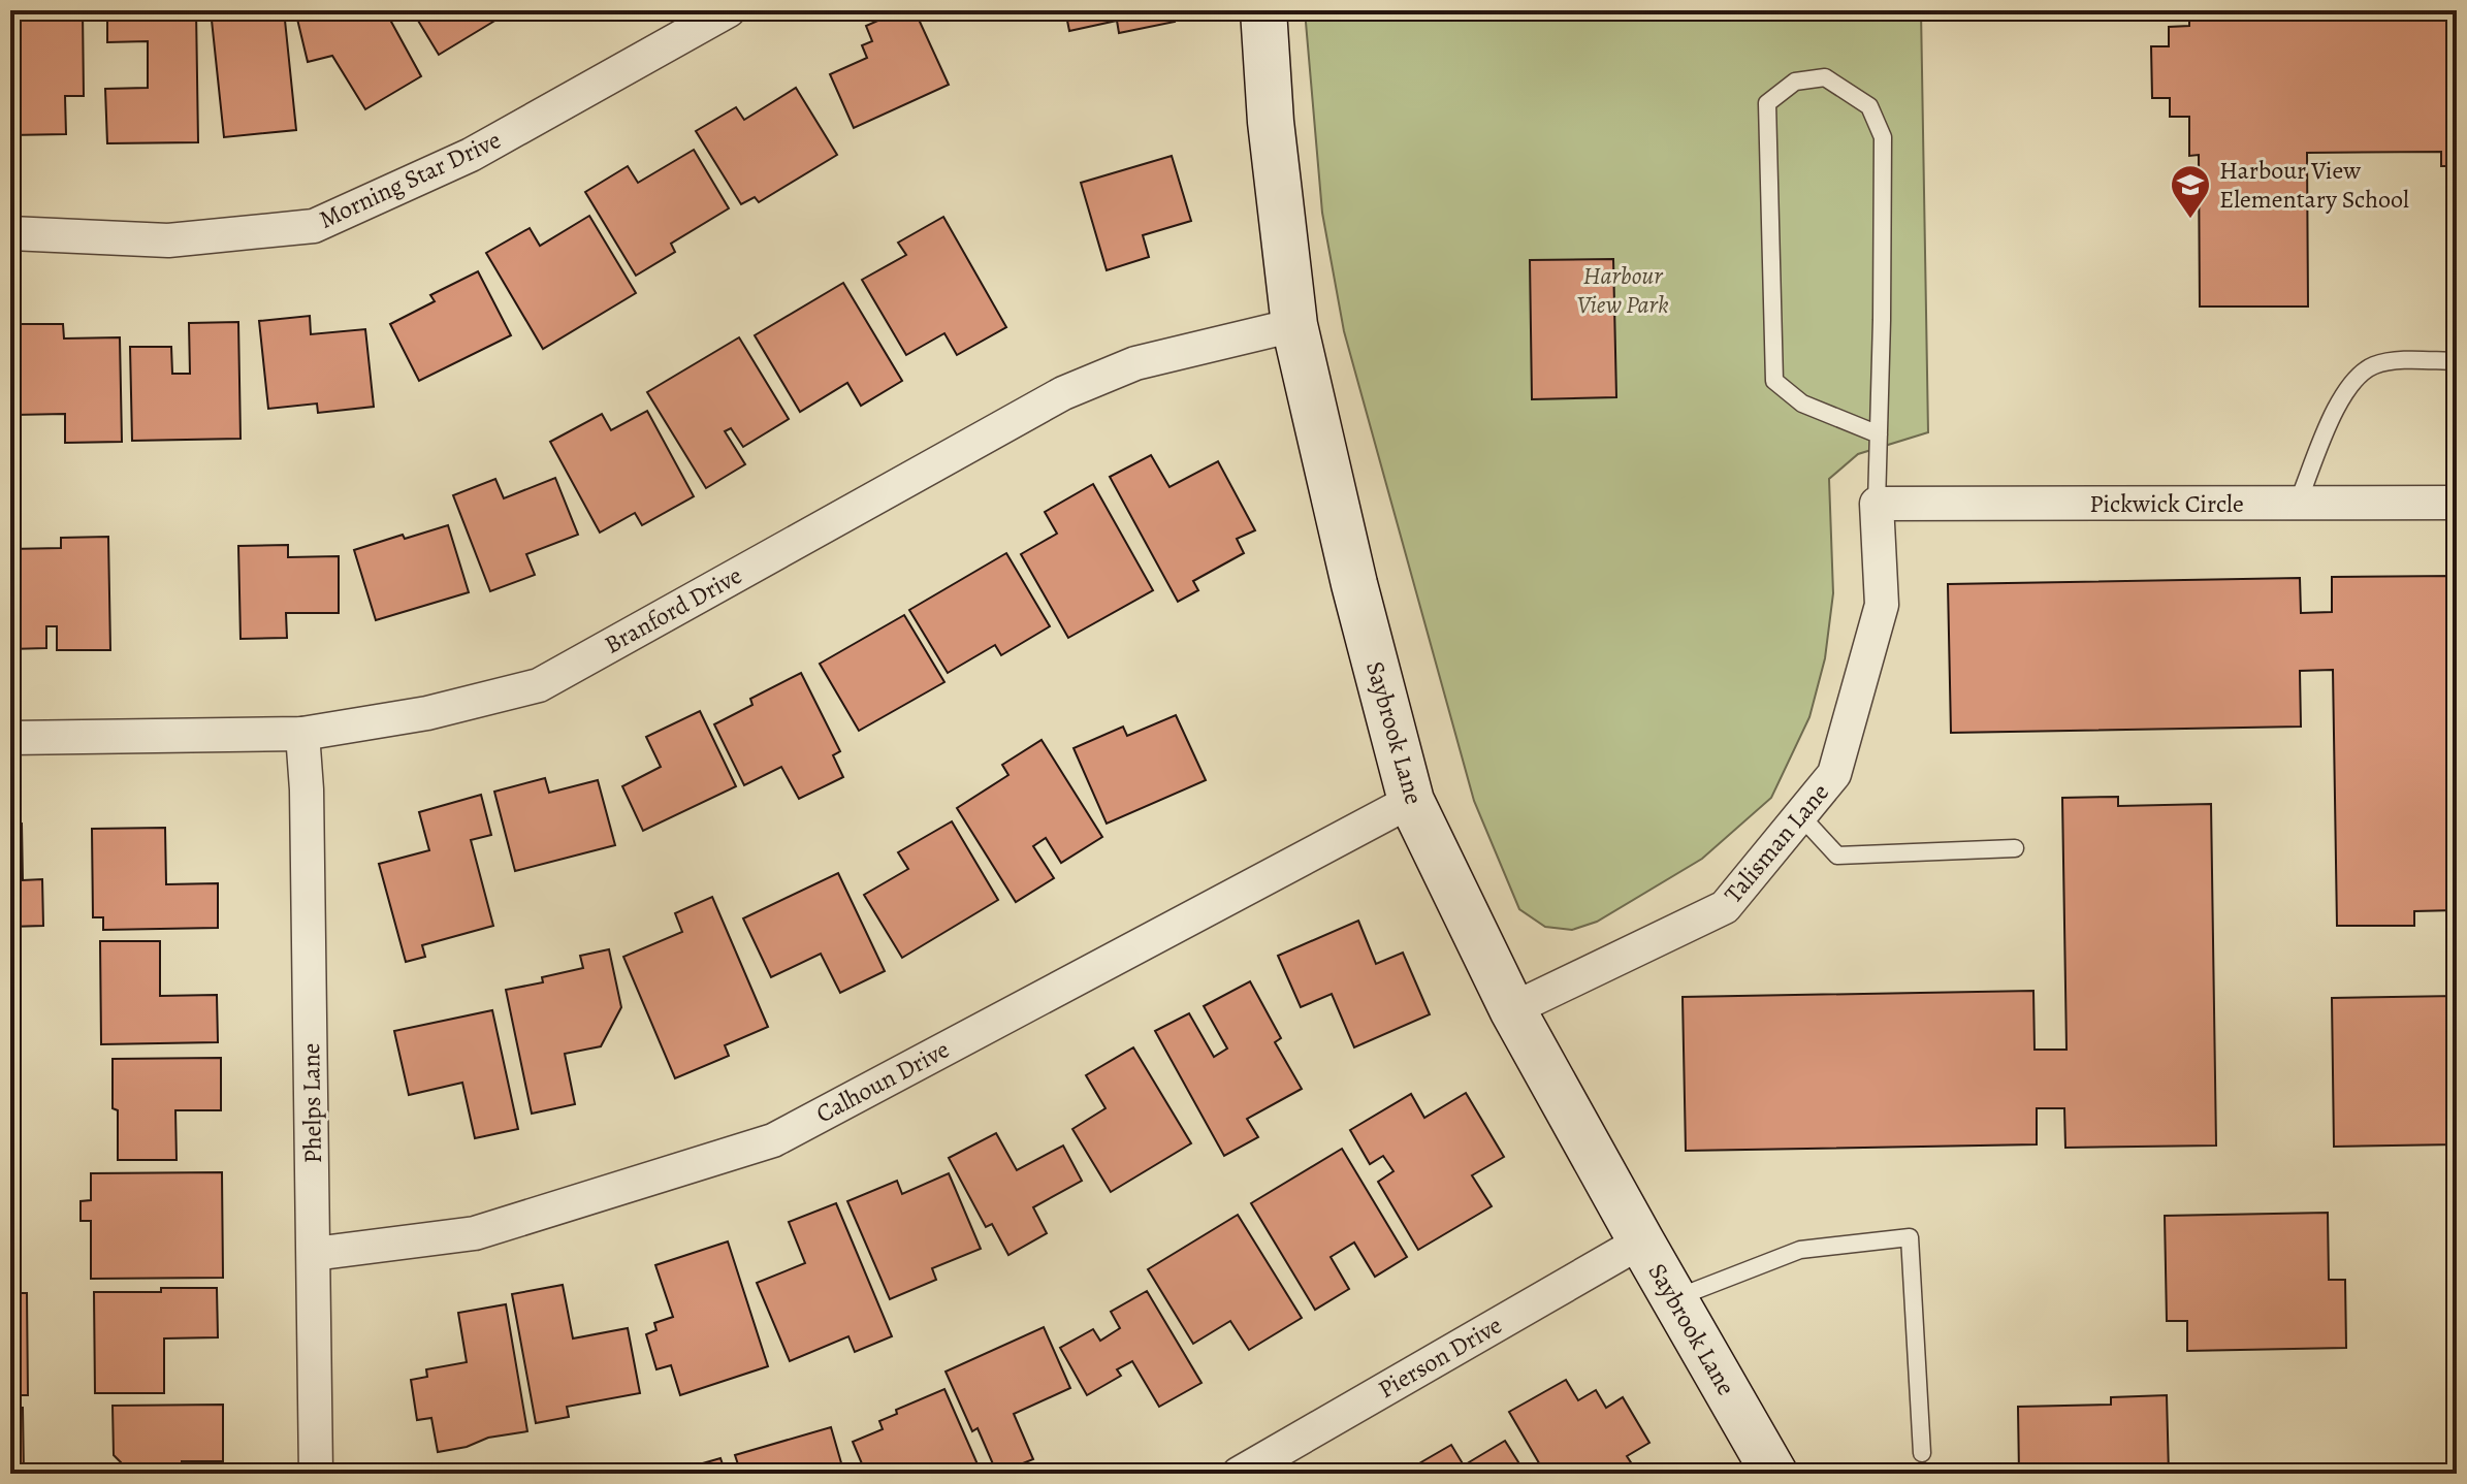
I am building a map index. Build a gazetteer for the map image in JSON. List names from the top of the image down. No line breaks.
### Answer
{"streets":{"street":["Morning Star Drive","Pickwick Circle","Branford Drive","Saybrook Lane","Talisman Lane","Calhoun Drive","Phelps Lane","Pierson Drive"]},"crossings":[["Pickwick Circle","Talisman Lane"],["Branford Drive","Saybrook Lane"],["Branford Drive","Phelps Lane"],["Saybrook Lane","Talisman Lane"],["Saybrook Lane","Calhoun Drive"],["Saybrook Lane","Pierson Drive"],["Calhoun Drive","Phelps Lane"]],"parks":["Harbour View Park"],"places":{"school or university":["Harbour View Elementary School"]}}
